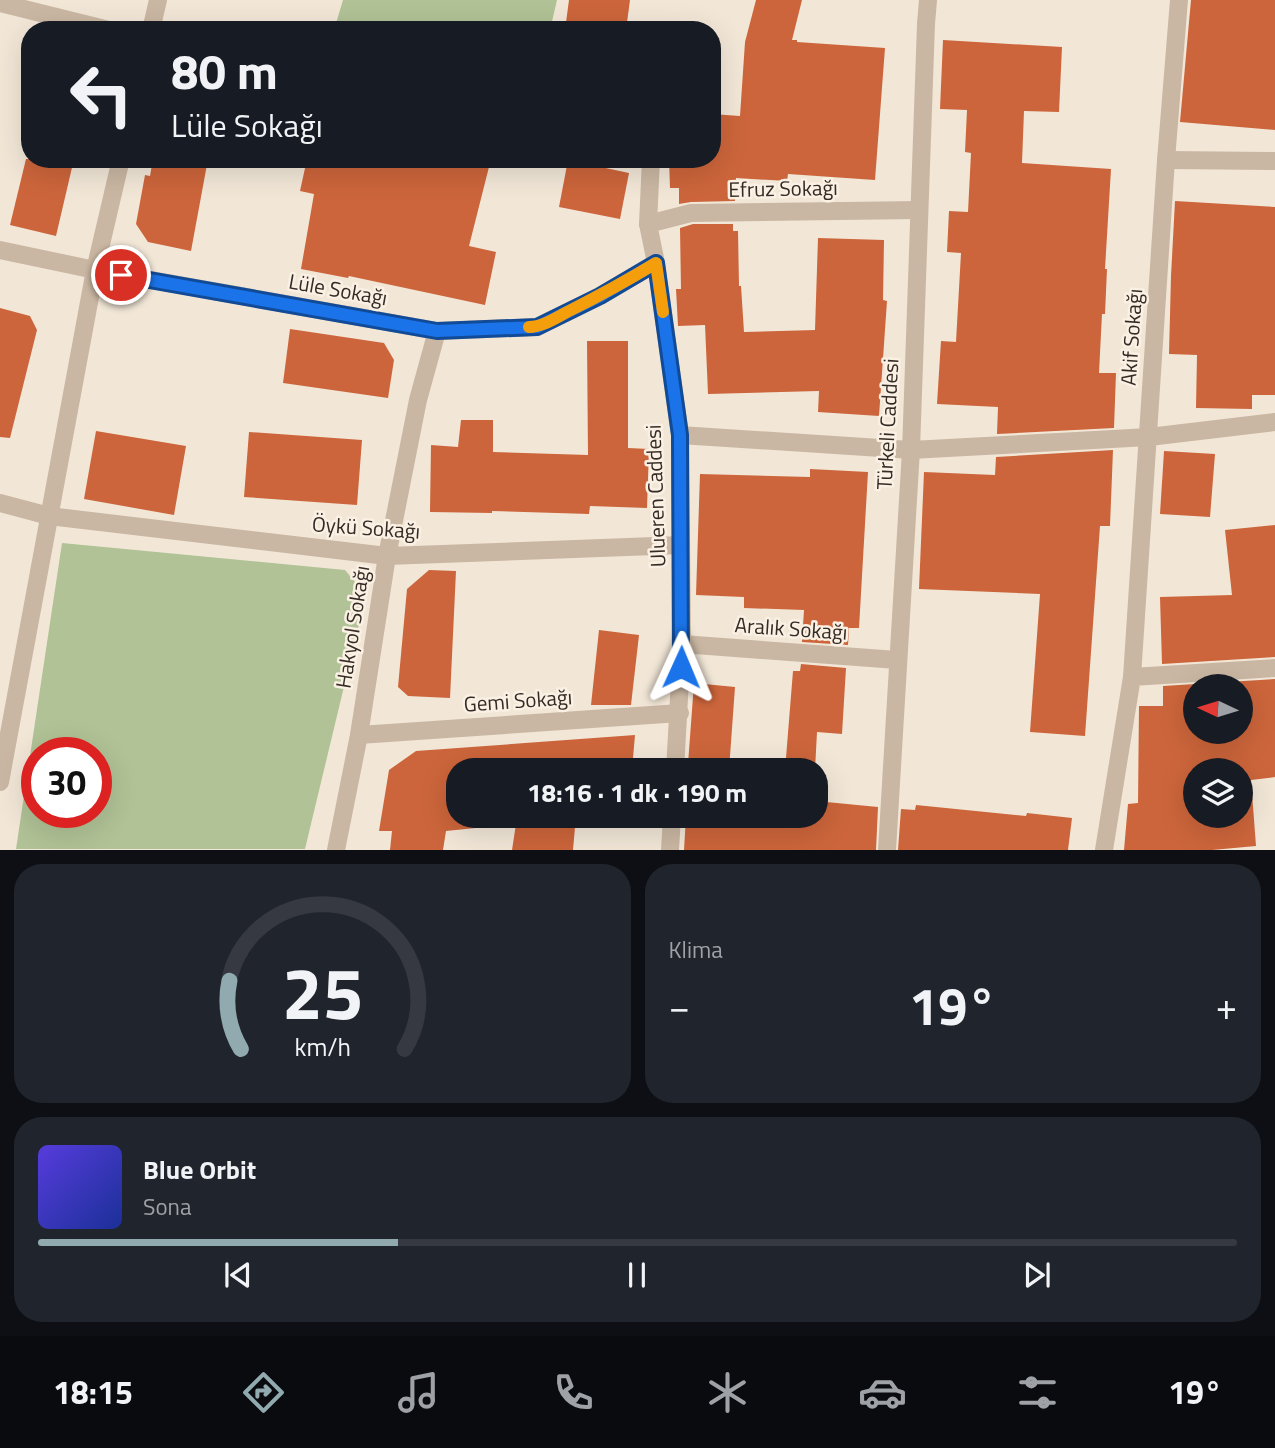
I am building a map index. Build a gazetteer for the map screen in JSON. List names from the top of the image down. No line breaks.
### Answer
{"streets":{"street":["Efruz Sokağı","Lüle Sokağı","Akif Sokağı","Türkeli Caddesi","Ulueren Caddesi","Öykü Sokağı","Hakyol Sokağı","Aralık Sokağı","Gemi Sokağı"]},"crossings":[["Efruz Sokağı","Türkeli Caddesi"],["Efruz Sokağı","Ulueren Caddesi"],["Lüle Sokağı","Ulueren Caddesi"],["Lüle Sokağı","Hakyol Sokağı"],["Türkeli Caddesi","Aralık Sokağı"],["Ulueren Caddesi","Öykü Sokağı"],["Ulueren Caddesi","Aralık Sokağı"],["Ulueren Caddesi","Gemi Sokağı"],["Öykü Sokağı","Hakyol Sokağı"],["Hakyol Sokağı","Gemi Sokağı"]],"north":"left","page":{"turn":["80 m","Lüle Sokağı"],"limit":"30","trip":"18:16 · 1 dk · 190 m","tile":"Klima","heat":["−","19°","+"],"song":["Blue Orbit","Sona"],"tabs":["18:15","19°"],"gauge":["25","km/h"]}}
